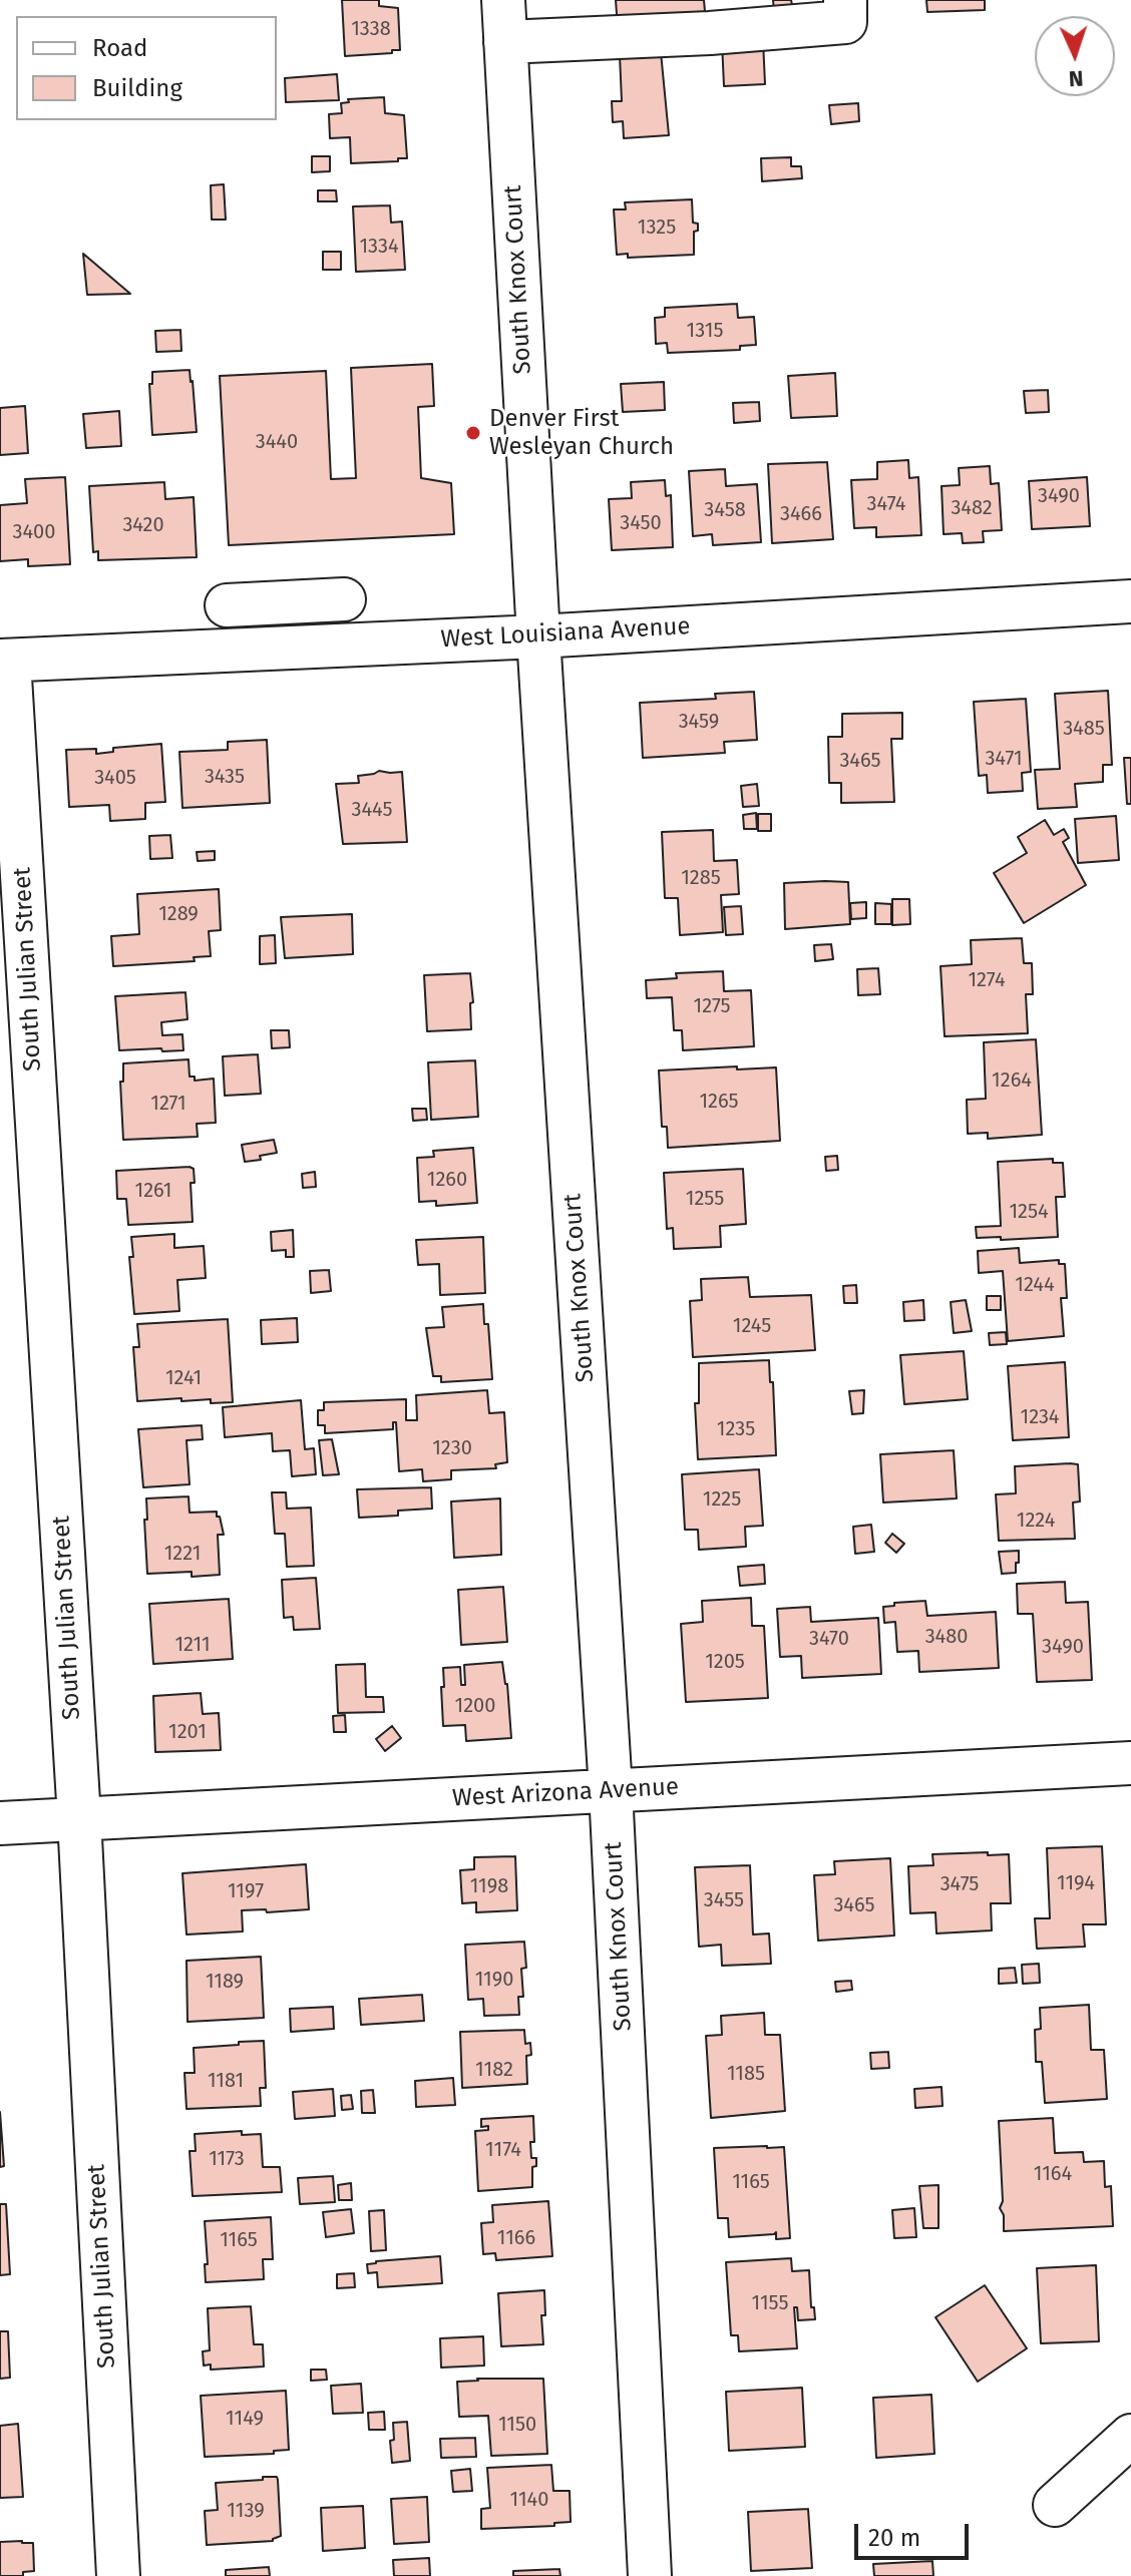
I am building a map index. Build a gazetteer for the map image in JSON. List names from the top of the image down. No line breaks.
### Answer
{"streets":{"street":["South Knox Court","West Louisiana Avenue","South Julian Street","West Arizona Avenue"]},"crossings":[["South Knox Court","West Louisiana Avenue"],["South Knox Court","West Arizona Avenue"],["West Louisiana Avenue","South Julian Street"],["South Julian Street","West Arizona Avenue"]],"places":["Denver First Wesleyan Church"],"house_numbers":["1338","1325","1334","1315","3440","3490","3474","3482","3458","3466","3450","3420","3400","3459","3485","3471","3465","3435","3405","3445","1285","1289","1274","1275","1264","1265","1271","1260","1261","1255","1254","1244","1245","1241","1234","1235","1230","1225","1224","1221","3480","3470","1211","3490","1205","1200","1201","1194","3475","1198","1197","3455","3465","1190","1189","1182","1185","1181","1174","1173","1164","1165","1166","1165","1155","1149","1150","1140","1139"],"legend":["Road","Building"],"scale_bar":"20 m","north":"bottom"}
